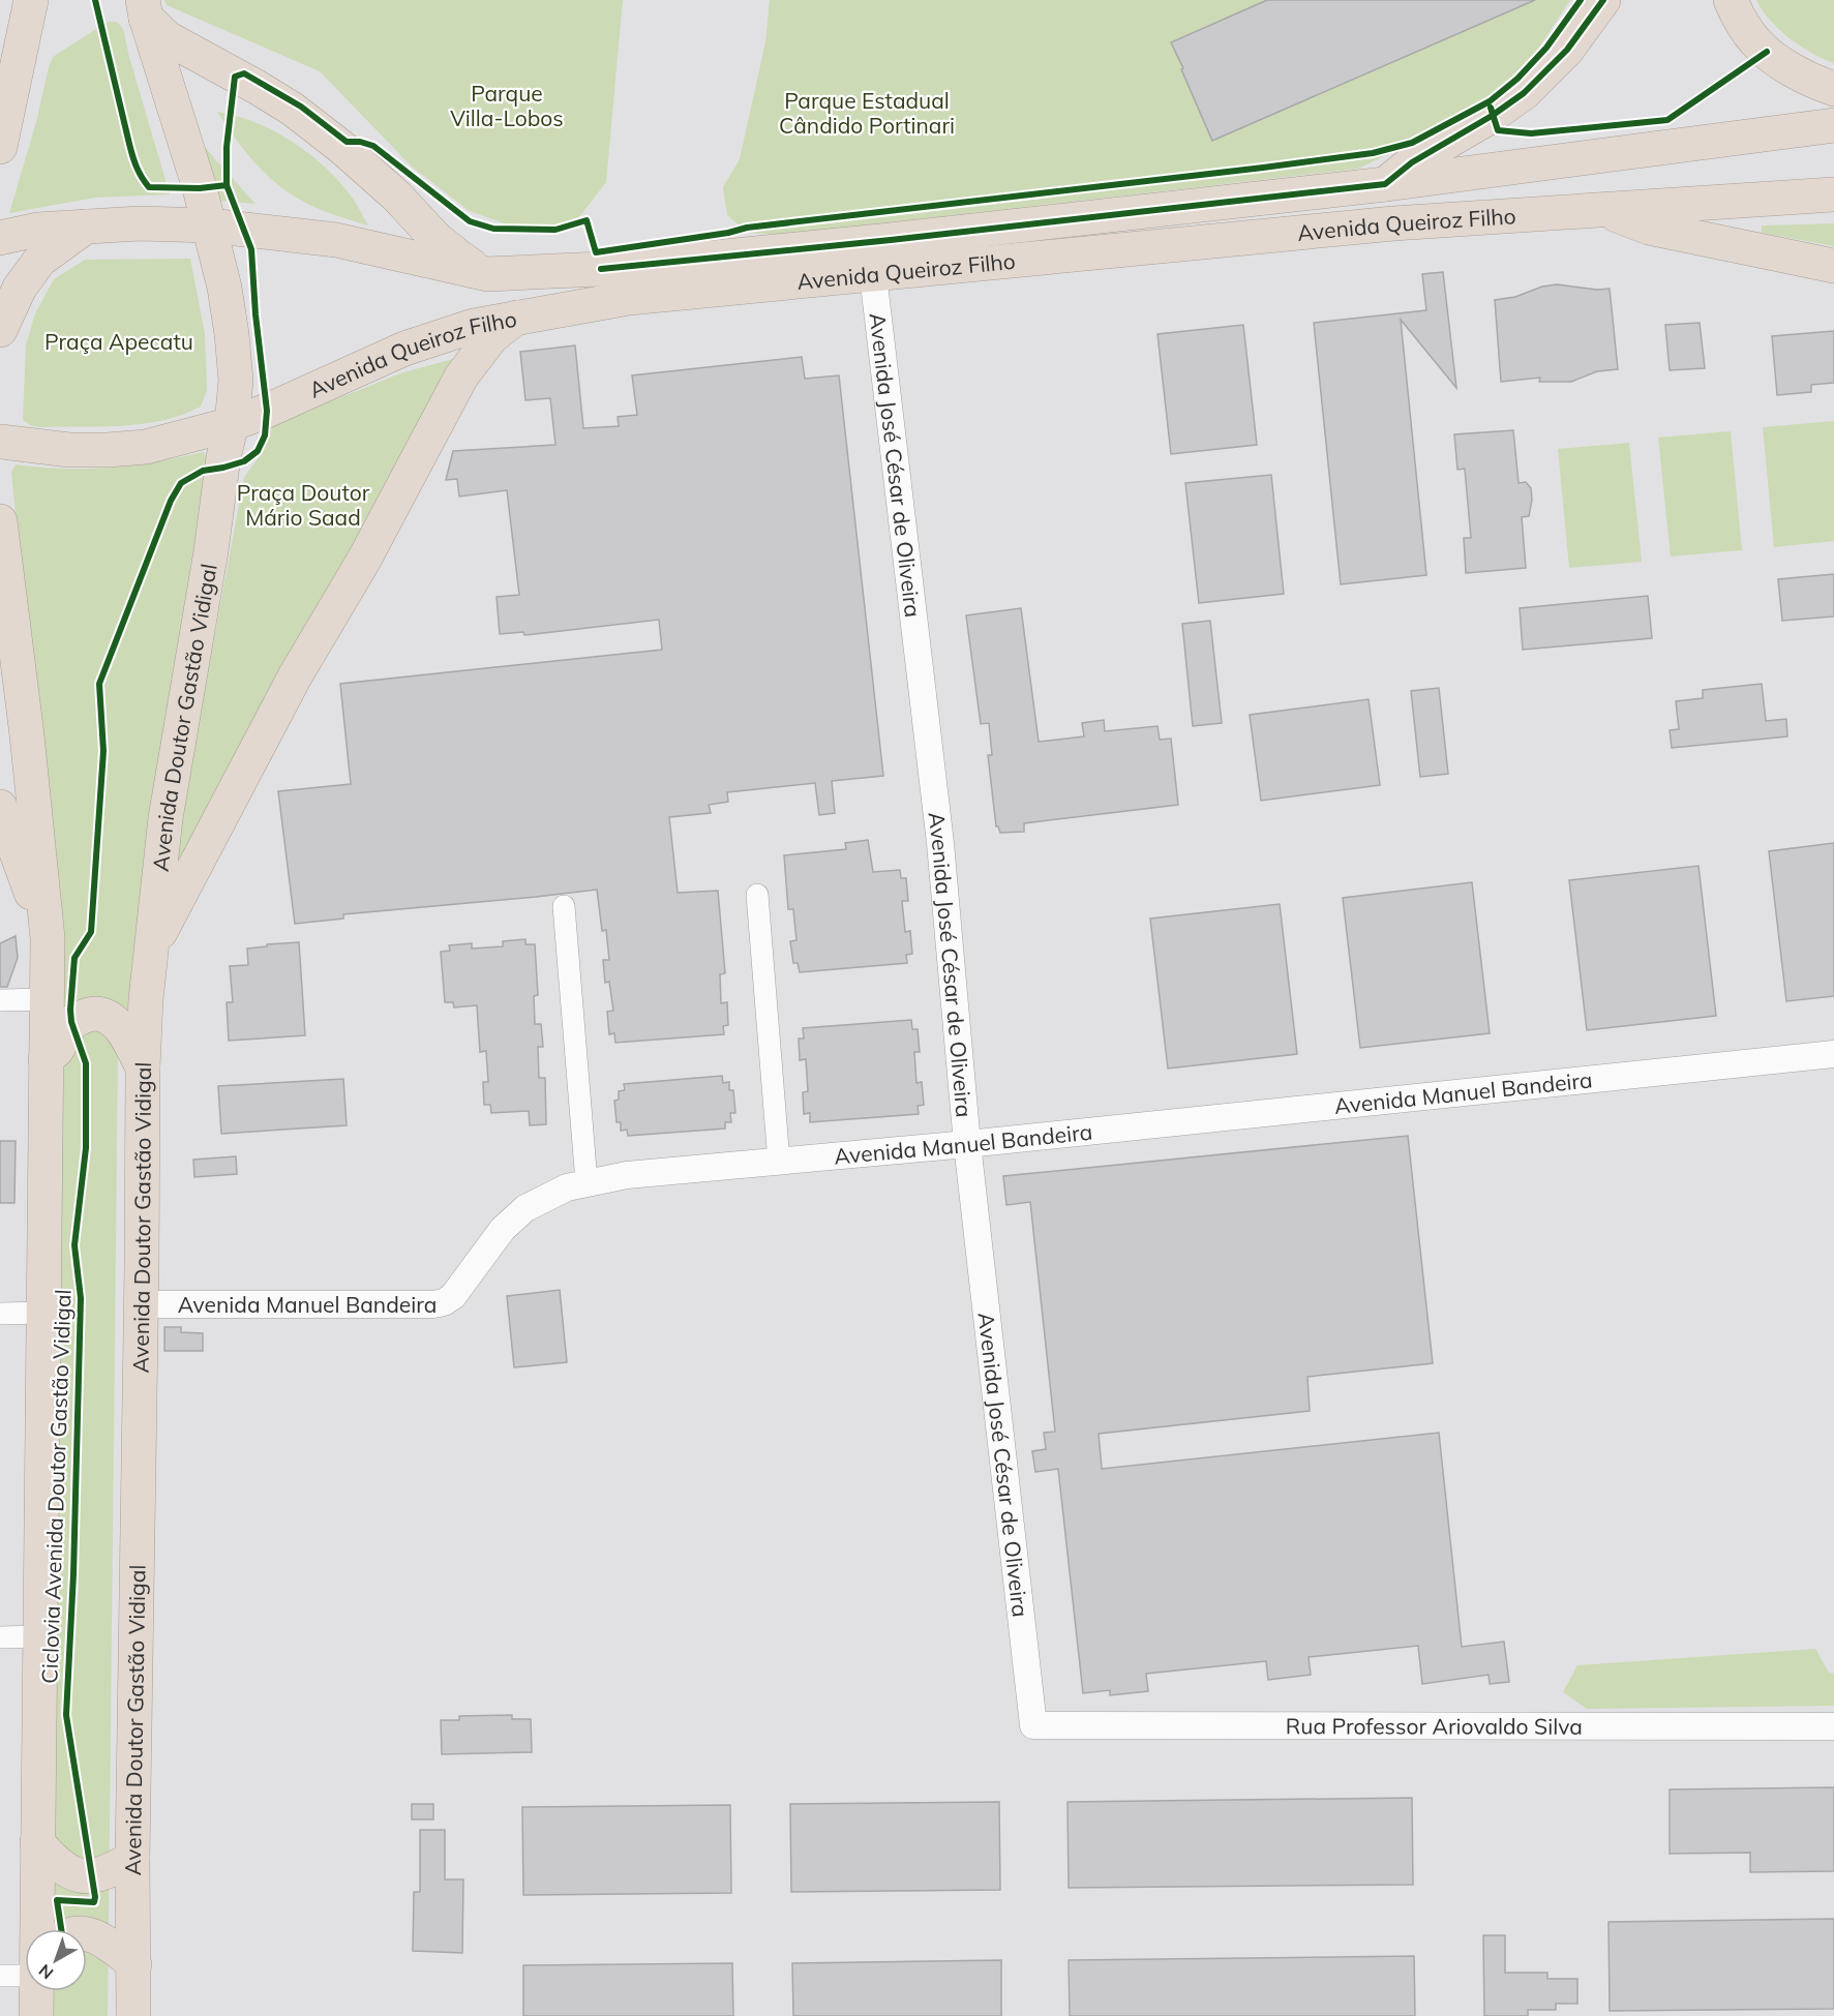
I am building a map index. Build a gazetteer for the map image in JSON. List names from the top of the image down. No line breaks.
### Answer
{"streets":{"highway":["Avenida Queiroz Filho","Avenida Doutor Gastão Vidigal"],"street":["Avenida José César de Oliveira","Avenida Manuel Bandeira","Rua Professor Ariovaldo Silva"],"cycle path":["Ciclovia Avenida Doutor Gastão Vidigal"]},"crossings":[["Avenida Queiroz Filho","Avenida José César de Oliveira"],["Avenida Queiroz Filho","Avenida Doutor Gastão Vidigal"],["Avenida José César de Oliveira","Avenida Manuel Bandeira"],["Avenida José César de Oliveira","Rua Professor Ariovaldo Silva"],["Avenida Doutor Gastão Vidigal","Avenida Manuel Bandeira"]],"parks":["Parque Villa-Lobos","Parque Estadual Cândido Portinari","Praça Apecatu","Praça Doutor Mário Saad"],"north":"bottom left"}
